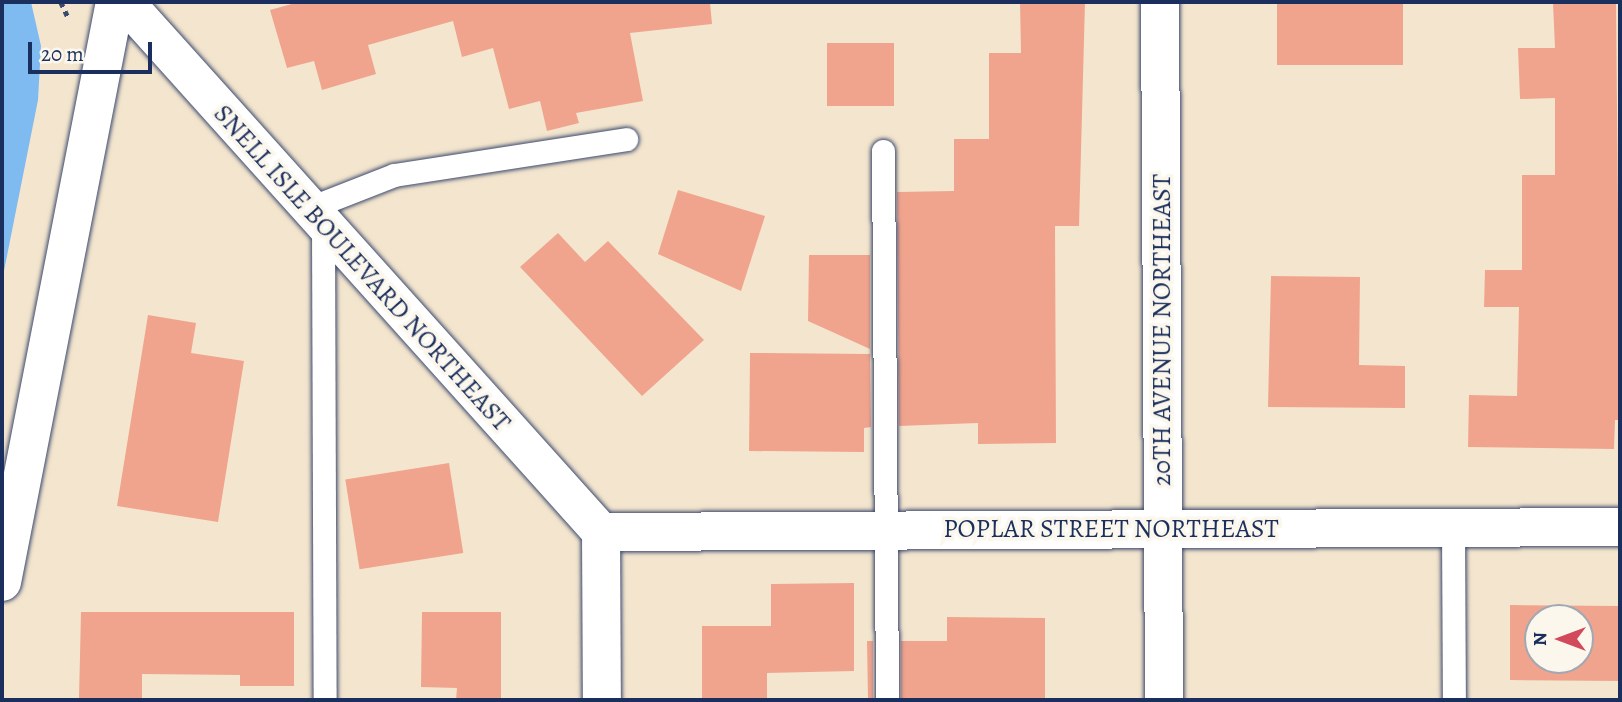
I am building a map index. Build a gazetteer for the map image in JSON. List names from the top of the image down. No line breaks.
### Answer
{"streets":{"street":["SNELL ISLE BOULEVARD NORTHEAST","20TH AVENUE NORTHEAST","POPLAR STREET NORTHEAST"]},"crossings":[["SNELL ISLE BOULEVARD NORTHEAST","POPLAR STREET NORTHEAST"],["20TH AVENUE NORTHEAST","POPLAR STREET NORTHEAST"]],"scale_bar":"20 m","north":"left"}
